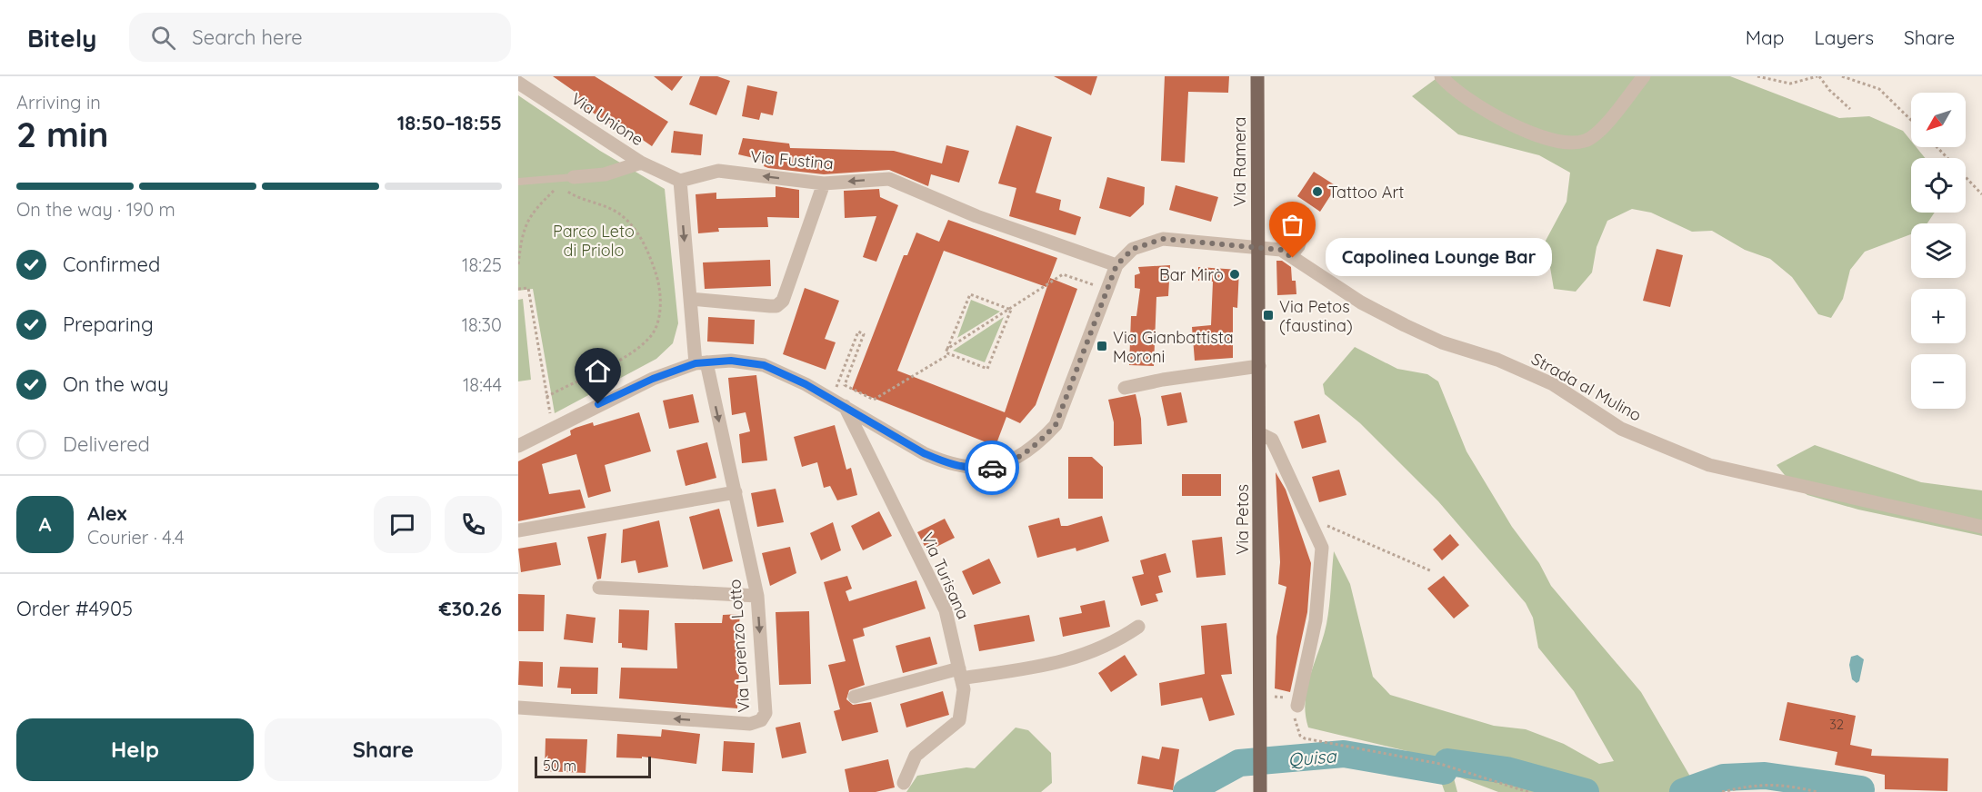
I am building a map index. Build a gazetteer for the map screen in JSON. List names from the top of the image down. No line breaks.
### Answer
{"streets":{"main road":["Via Ramera","Via Petos"],"street":["Via Unione","Via Fustina","Strada al Mulino","Via Turisana","Via Lorenzo Lotto"]},"crossings":[["Via Unione","Via Fustina"],["Via Ramera","Strada al Mulino"],["Via Ramera","Via Petos"],["Strada al Mulino","Via Petos"]],"one_way":["Via Fustina"],"water":["Quisa"],"parks":["Parco Leto di Priolo"],"places":{"other":["Tattoo Art","Capolinea Lounge Bar","Bar Mirò"],"transit":["Via Petos (faustina)","Via Gianbattista Moroni"]},"house_numbers":["32"],"scale_bar":"50 m","north":"bottom left","page":{"header":"Bitely","search":"Search here","nav":["Map","Layers","Share"],"heading":["2 min","Arriving in","18:50–18:55"],"panel":["Alex","Courier · 4.4","Order #4905","€30.26"],"map_buttons":["+","−"],"bar":"On the way · 190 m","list":[["Confirmed","18:25"],["Preparing","18:30"],["On the way","18:44"],"Delivered"],"bubble":"Capolinea Lounge Bar","round":"A","buttons":["Help","Share"],"scale":"50 m"}}
